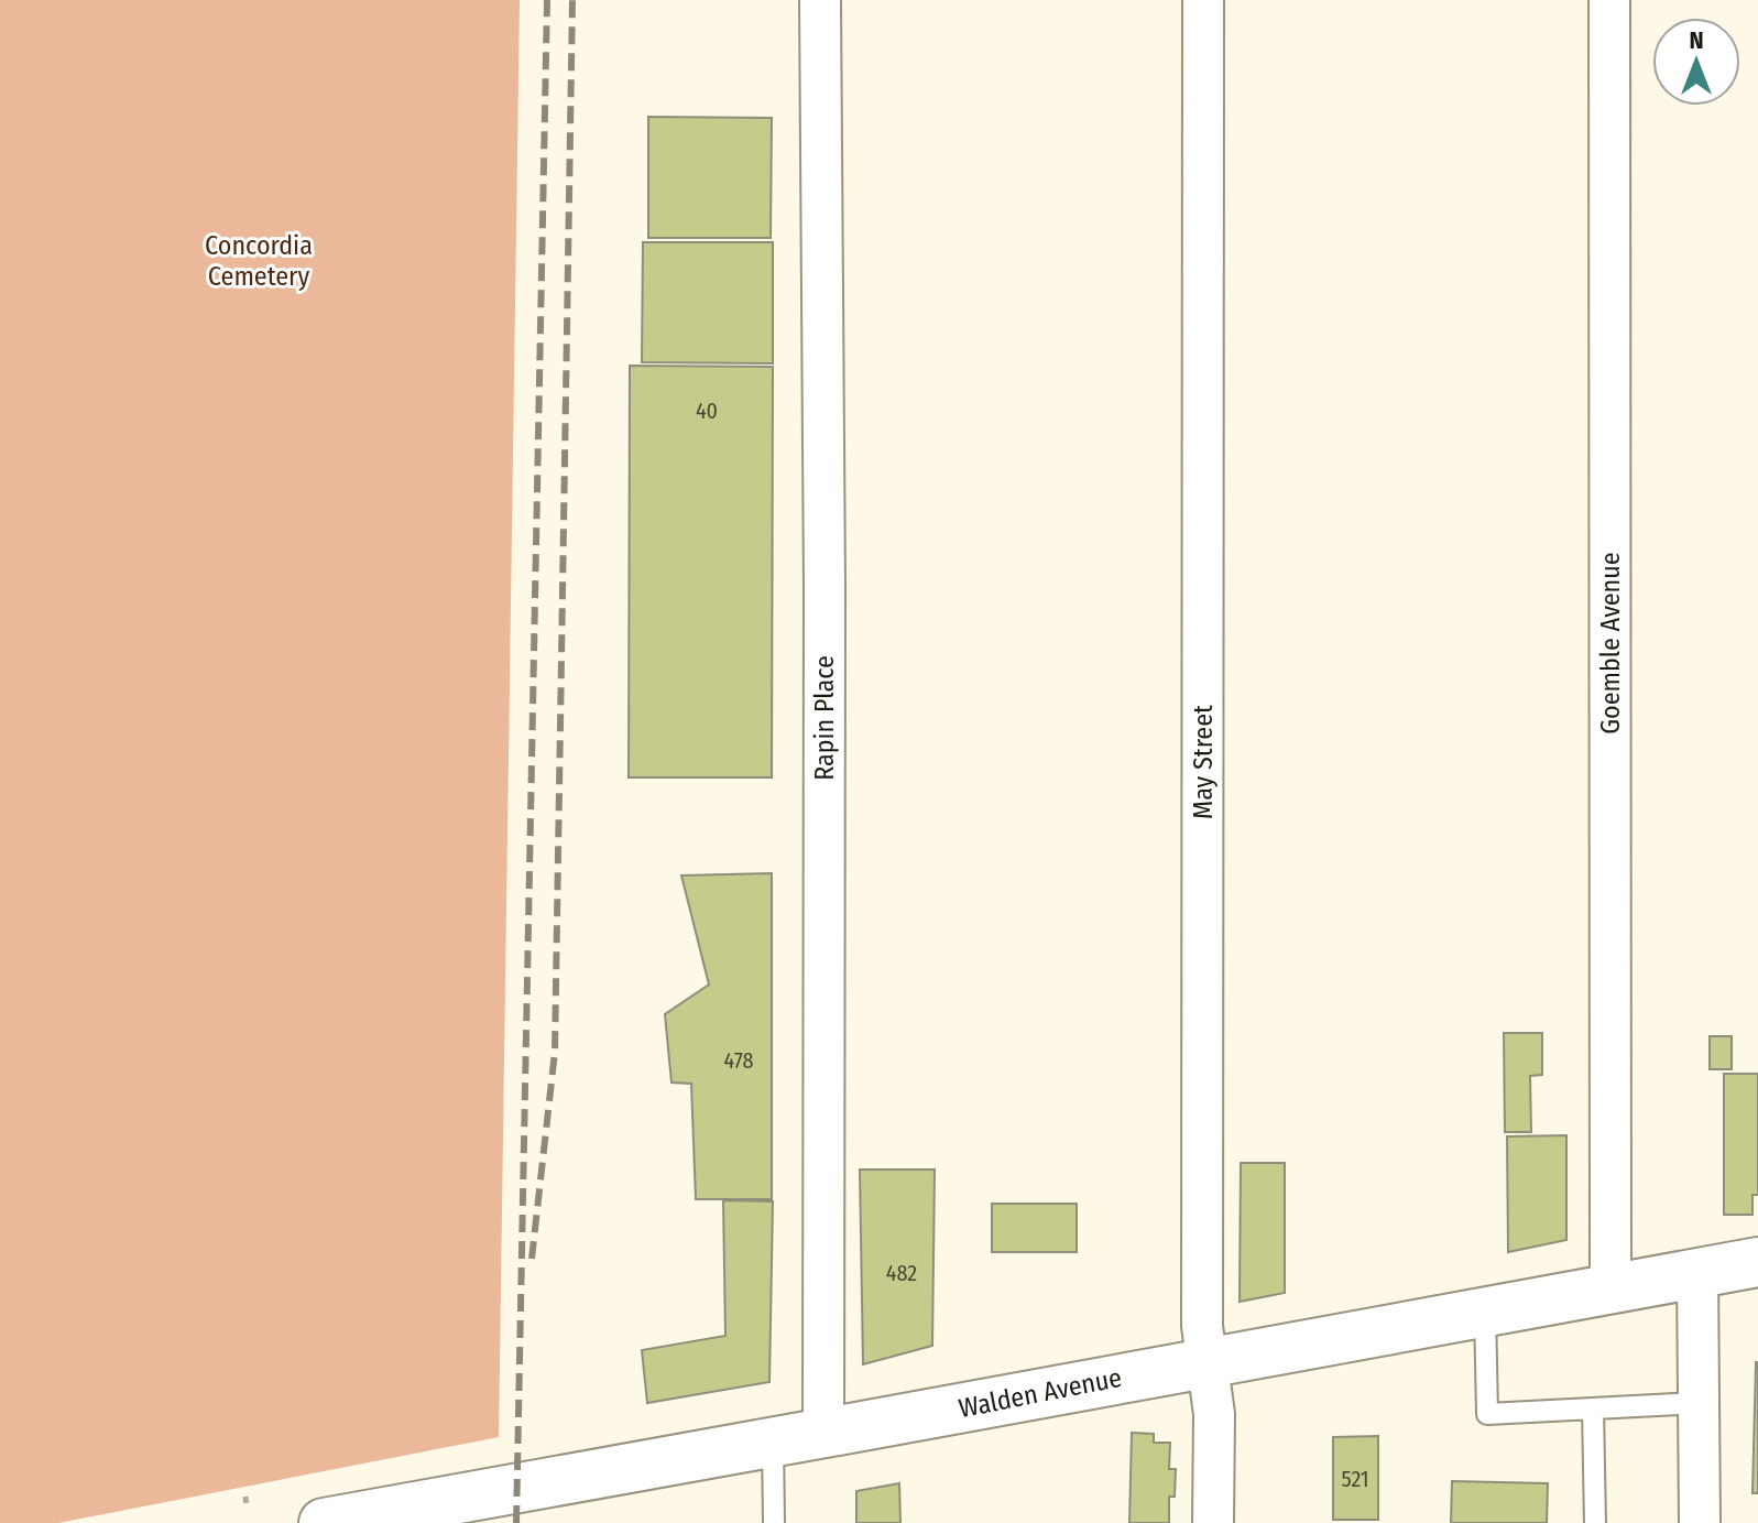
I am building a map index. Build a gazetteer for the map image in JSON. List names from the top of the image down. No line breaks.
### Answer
{"streets":{"main road":["Walden Avenue"],"street":["Goemble Avenue","Rapin Place","May Street"]},"crossings":[["Goemble Avenue","Walden Avenue"],["Rapin Place","Walden Avenue"],["May Street","Walden Avenue"]],"parks":["Concordia Cemetery"],"house_numbers":["40","478","482","521"],"north":"top"}
